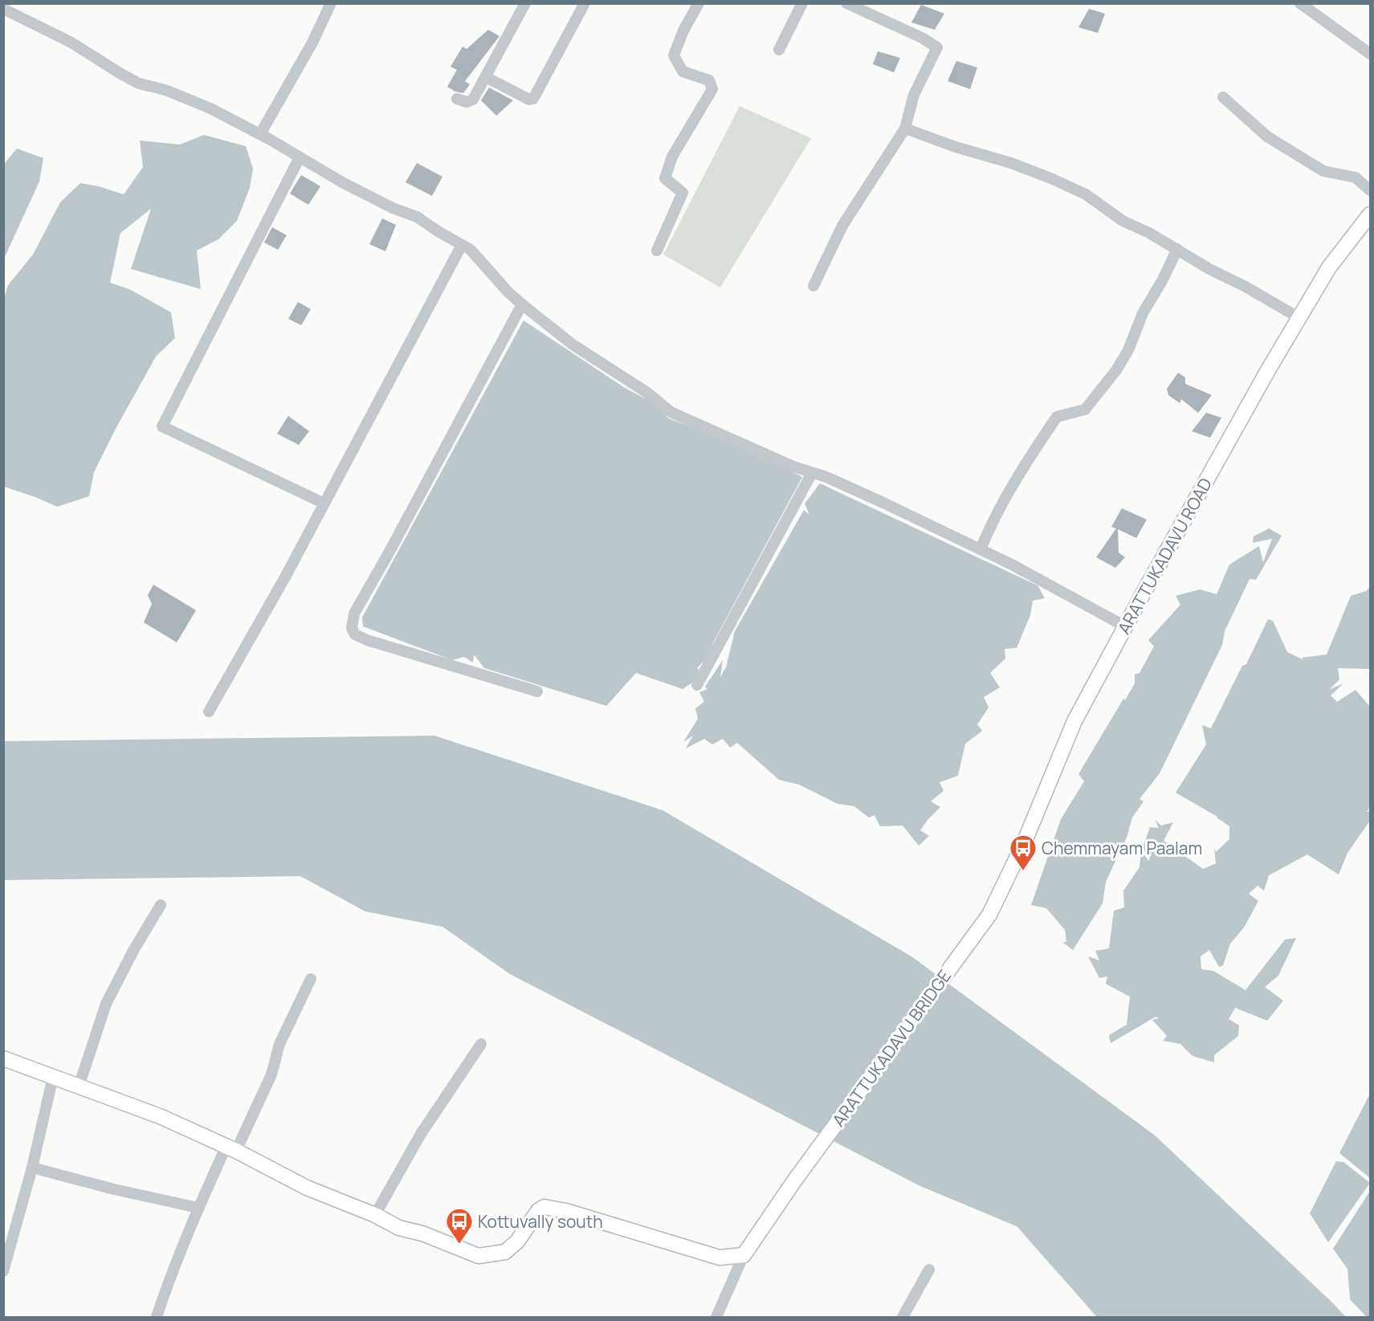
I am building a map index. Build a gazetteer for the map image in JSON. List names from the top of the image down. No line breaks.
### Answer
{"streets":{"main road":["ARATTUKADAVU ROAD","ARATTUKADAVU BRIDGE"]},"crossings":[["ARATTUKADAVU ROAD","ARATTUKADAVU BRIDGE"]],"places":{"bus stop":["Chemmayam Paalam","Kottuvally south"]}}
